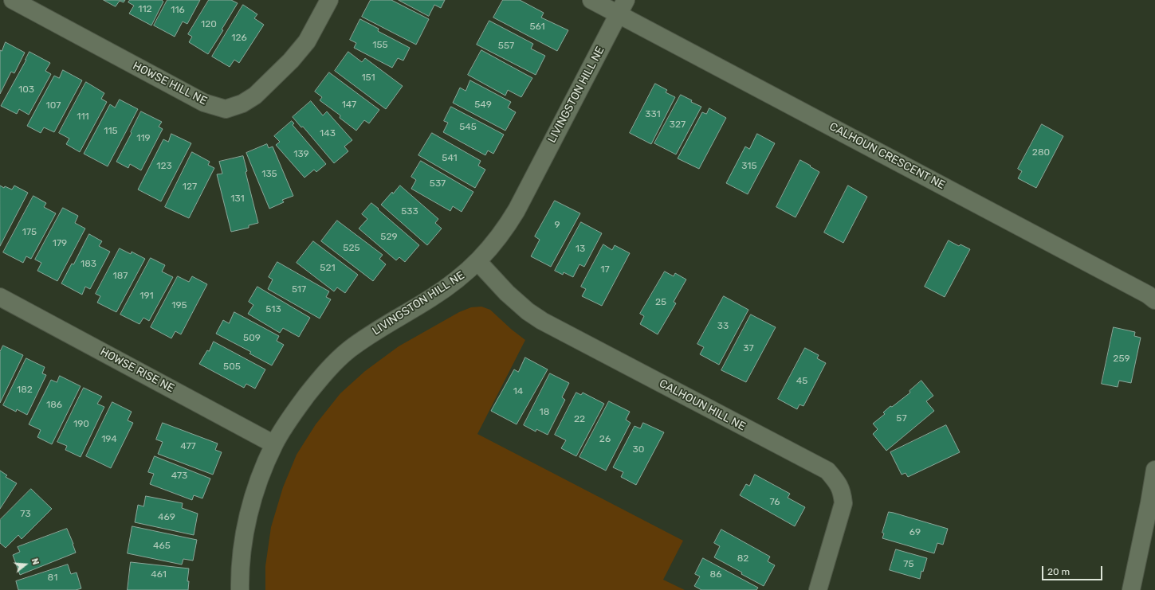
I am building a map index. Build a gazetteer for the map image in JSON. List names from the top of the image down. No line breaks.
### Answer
{"streets":{"street":["HOWSE HILL NE","LIVINGSTON HILL NE","CALHOUN CRESCENT NE","HOWSE RISE NE","CALHOUN HILL NE"]},"crossings":[["LIVINGSTON HILL NE","CALHOUN CRESCENT NE"],["LIVINGSTON HILL NE","HOWSE RISE NE"],["LIVINGSTON HILL NE","CALHOUN HILL NE"]],"house_numbers":["112","116","120","561","126","155","557","151","103","147","549","107","331","111","327","545","115","143","119","280","139","541","123","315","135","537","127","131","533","9","175","529","179","525","13","183","521","17","187","517","191","25","195","513","33","509","37","259","505","45","182","14","186","18","57","22","190","194","26","477","30","473","76","73","469","69","465","82","75","461","86","81"],"scale_bar":"20 m","north":"right"}
